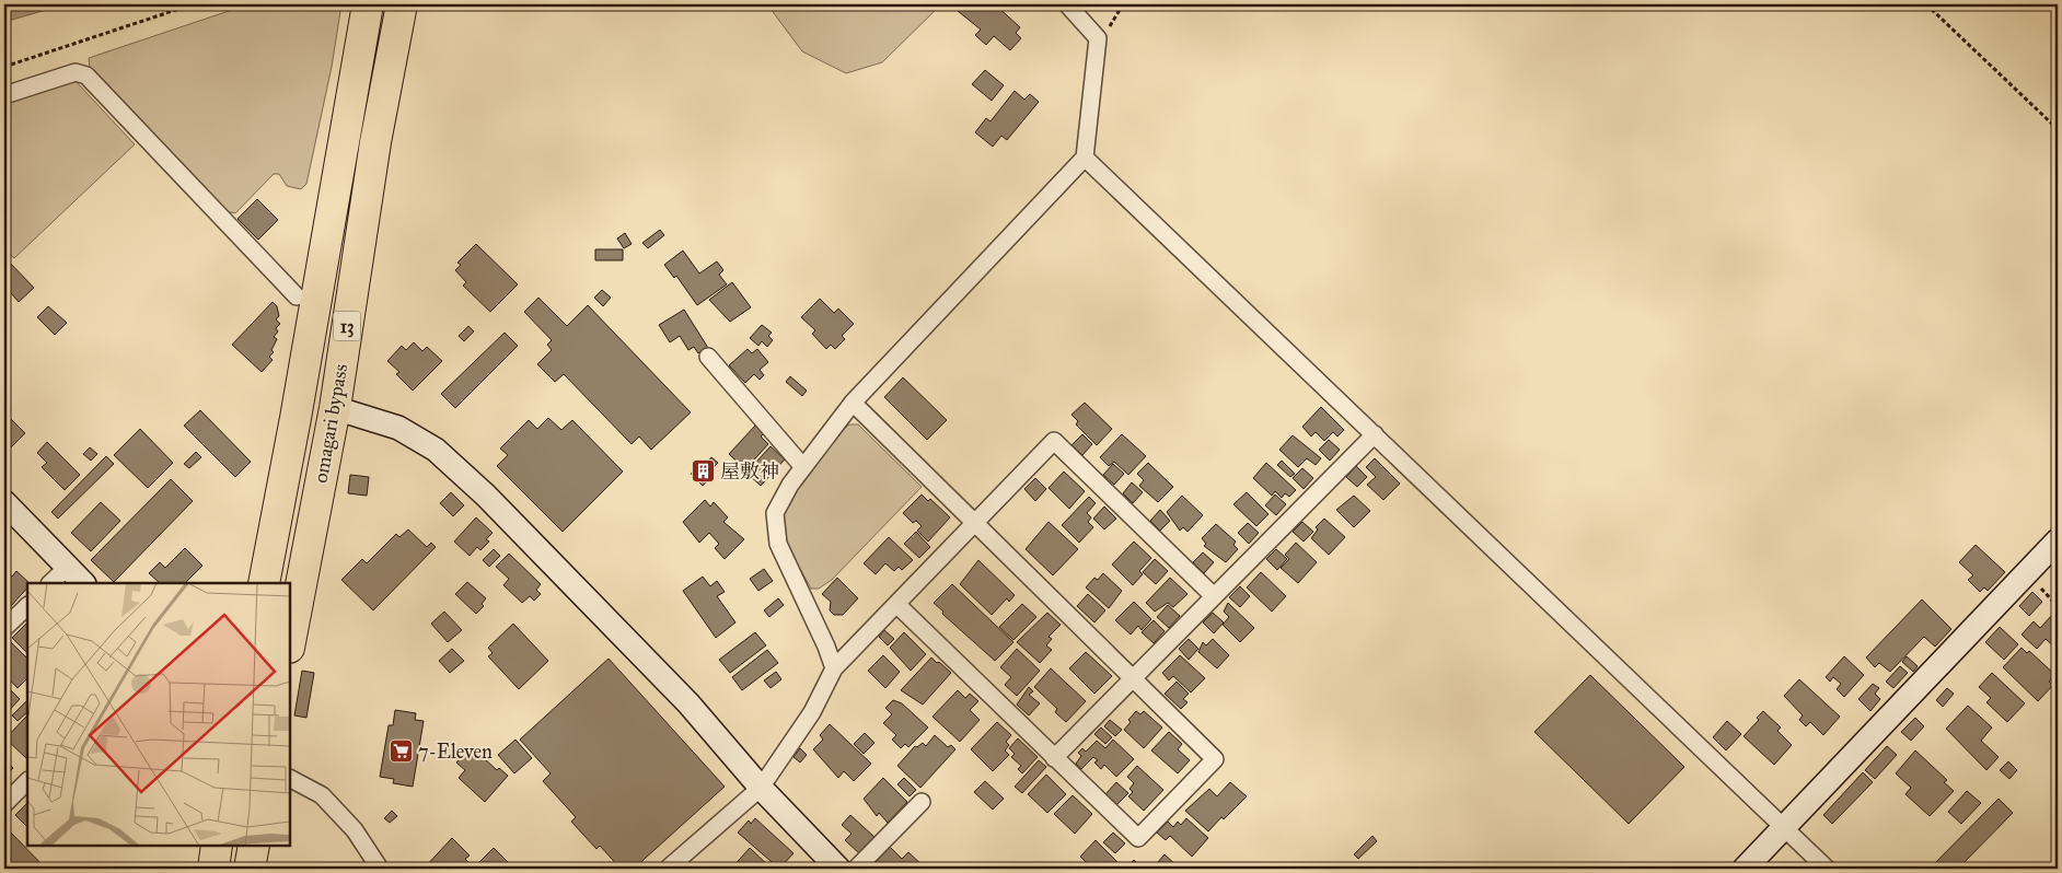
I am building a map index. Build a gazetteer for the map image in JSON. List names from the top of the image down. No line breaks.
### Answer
{"streets":{"highway":["13","omagari bypass"]},"places":{"building":["屋敷神"],"supermarket":["7-Eleven"]}}
